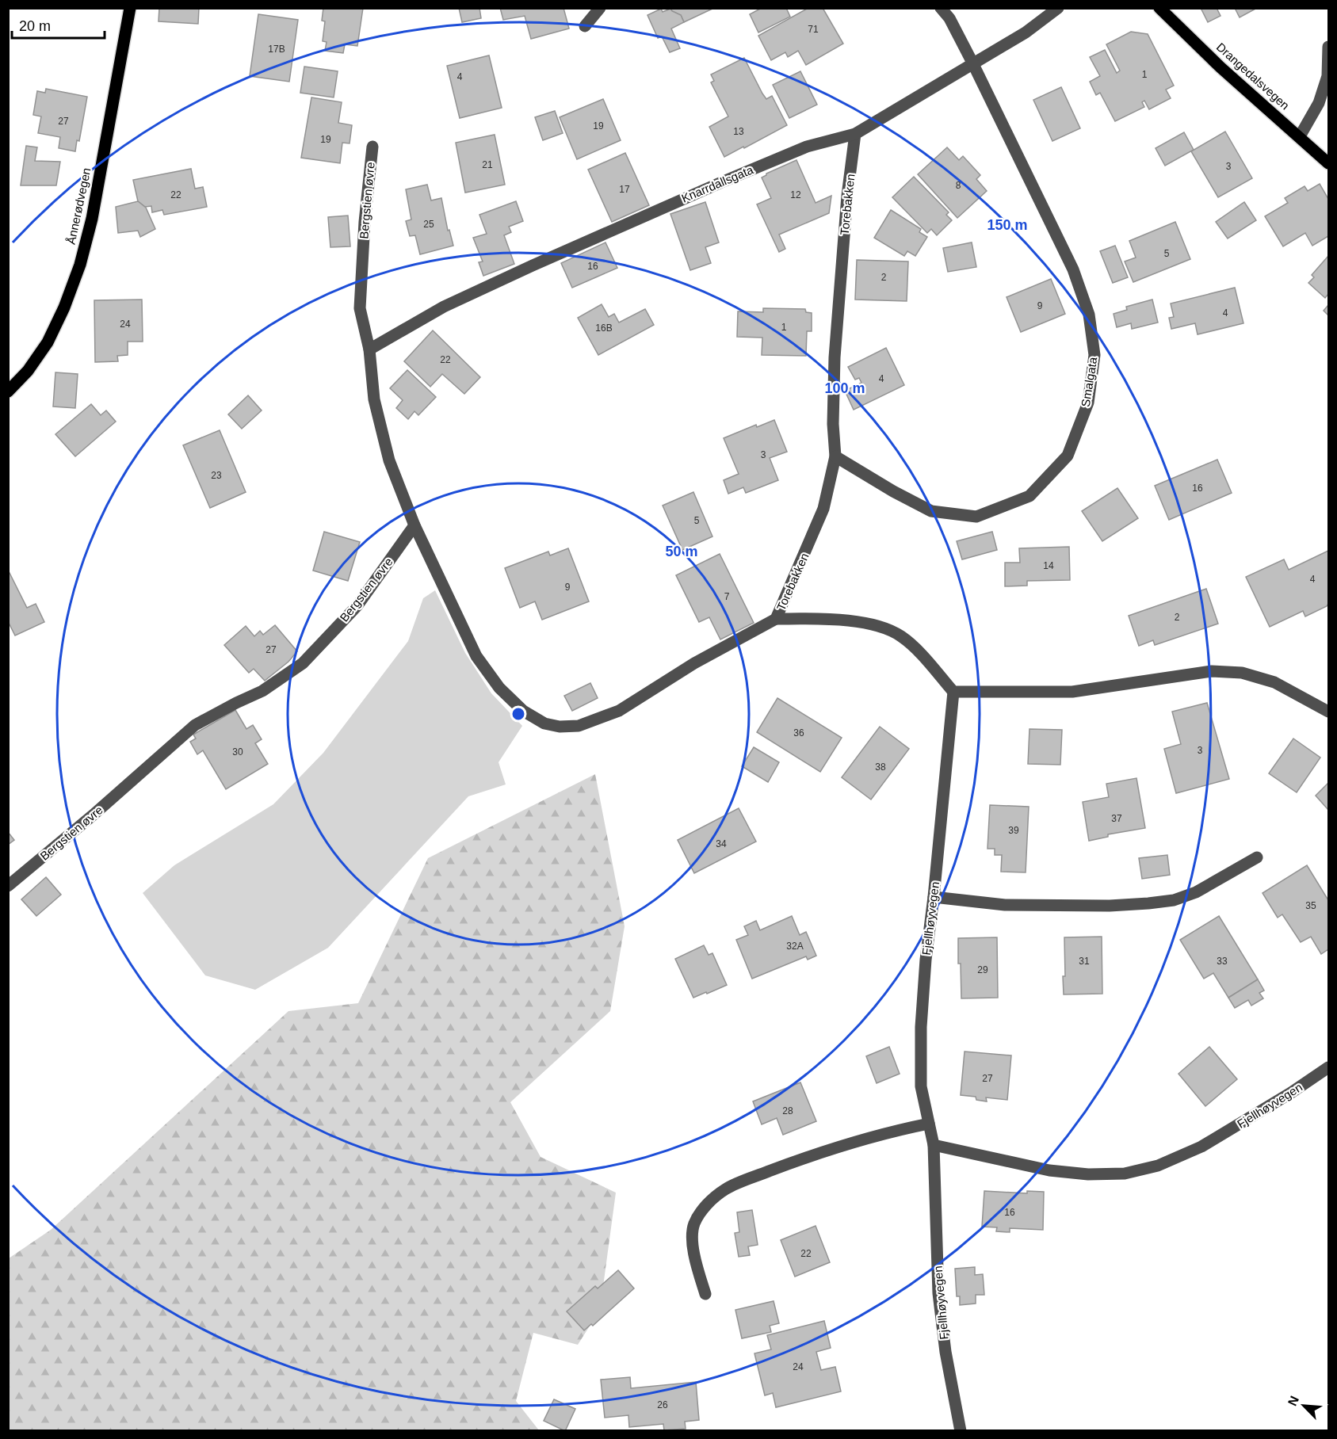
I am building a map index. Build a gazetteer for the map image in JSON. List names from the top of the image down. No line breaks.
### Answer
{"streets":{"main road":["Drangedalsvegen","Ånnerødvegen"],"street":["Knarrdallsgata","Bergstien øvre","Torebakken","Smalgata","Fjellhøyvegen"]},"crossings":[["Knarrdallsgata","Bergstien øvre"],["Knarrdallsgata","Torebakken"],["Knarrdallsgata","Smalgata"],["Bergstien øvre","Torebakken"],["Torebakken","Smalgata"]],"house_numbers":["71","17B","1","4","27","19","13","19","21","3","8","17","22","12","25","5","16","2","9","4","24","1","16B","22","4","3","23","16","5","14","4","9","7","2","27","36","3","30","38","37","39","34","35","32A","31","33","29","27","28","16","22","24","26"],"scale_bar":"20 m","north":"top left","rings":["150 m","100 m","50 m"]}
